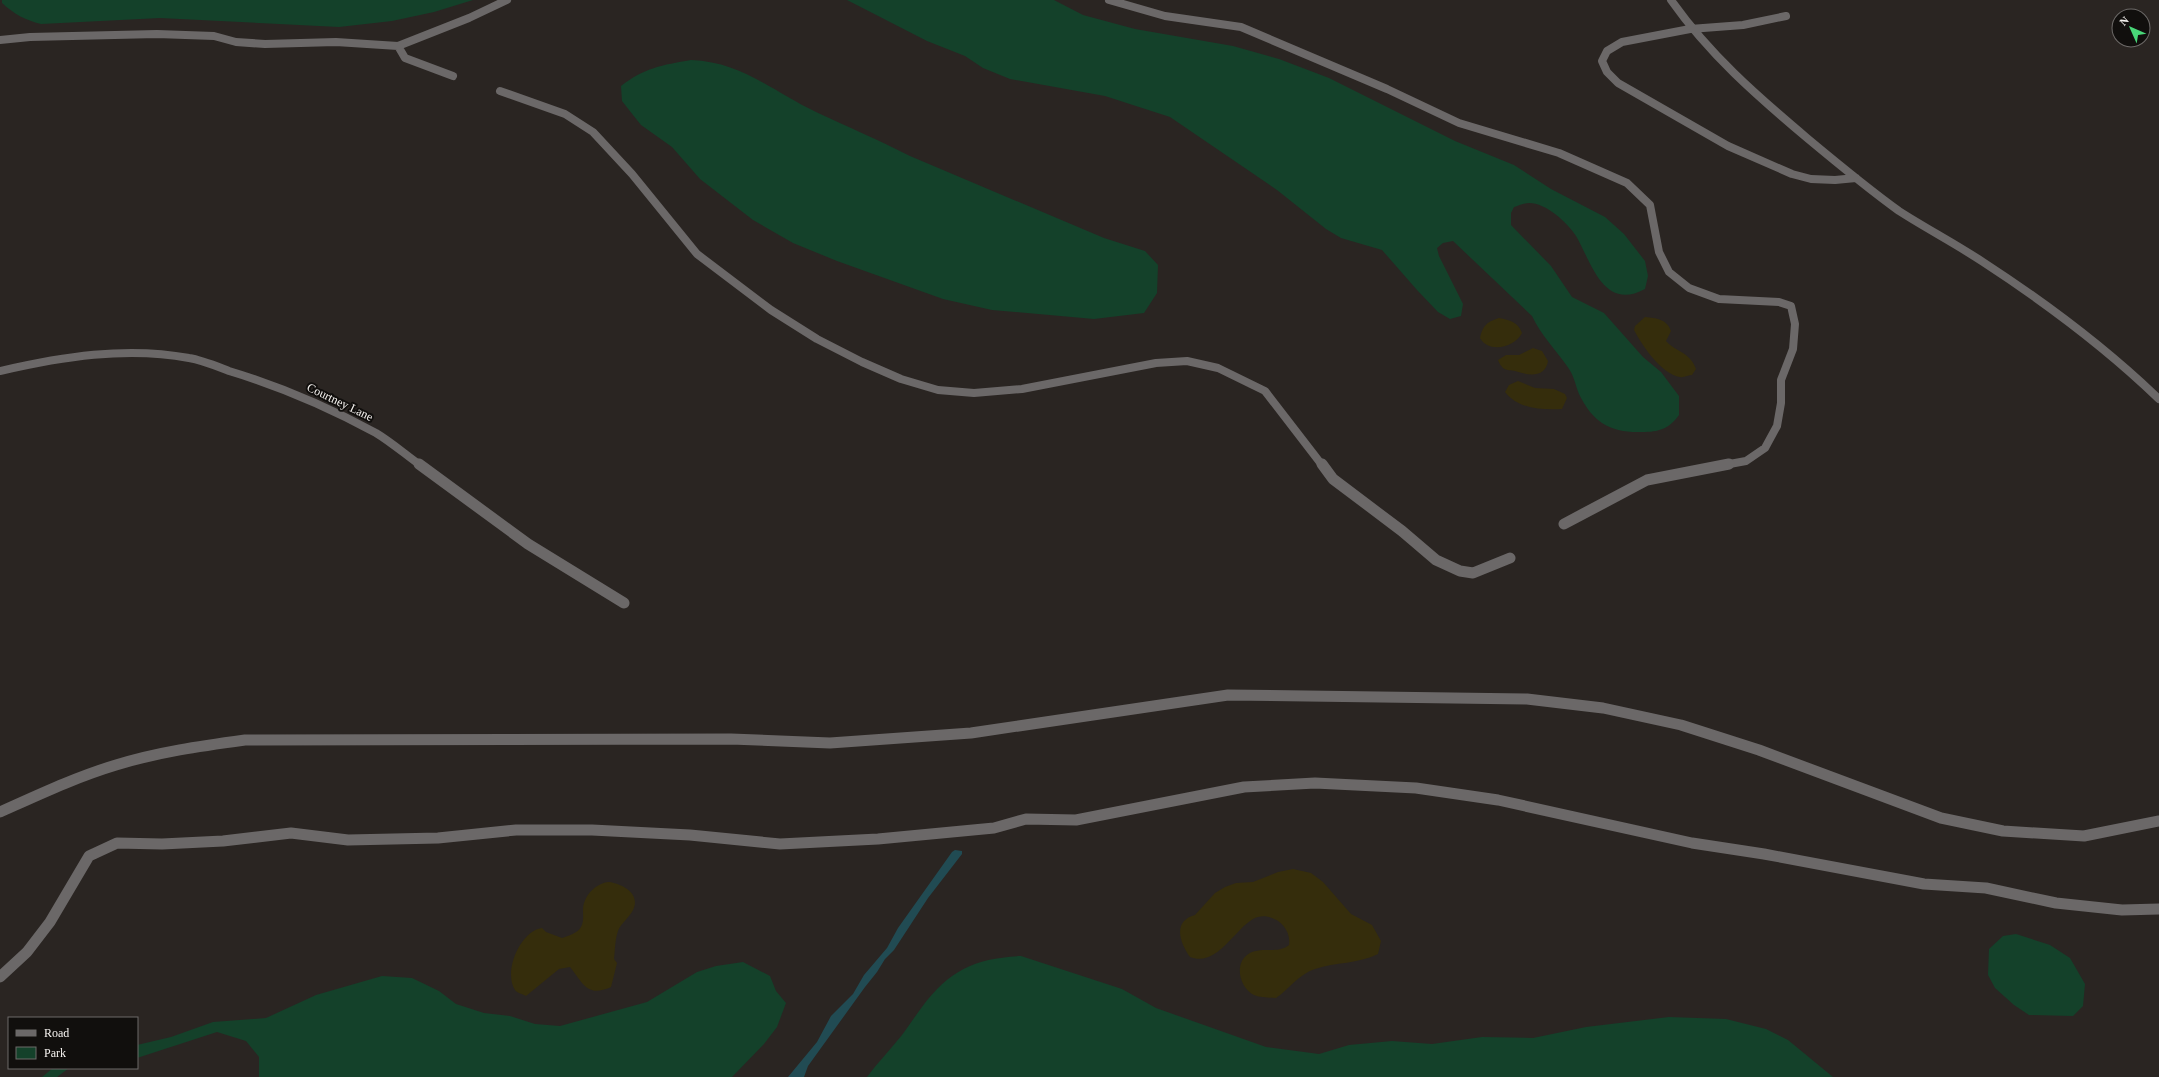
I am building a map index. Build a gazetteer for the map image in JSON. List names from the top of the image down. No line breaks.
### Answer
{"streets":{"street":["Courtney Lane"]},"legend":["Road","Park"],"north":"top left"}
